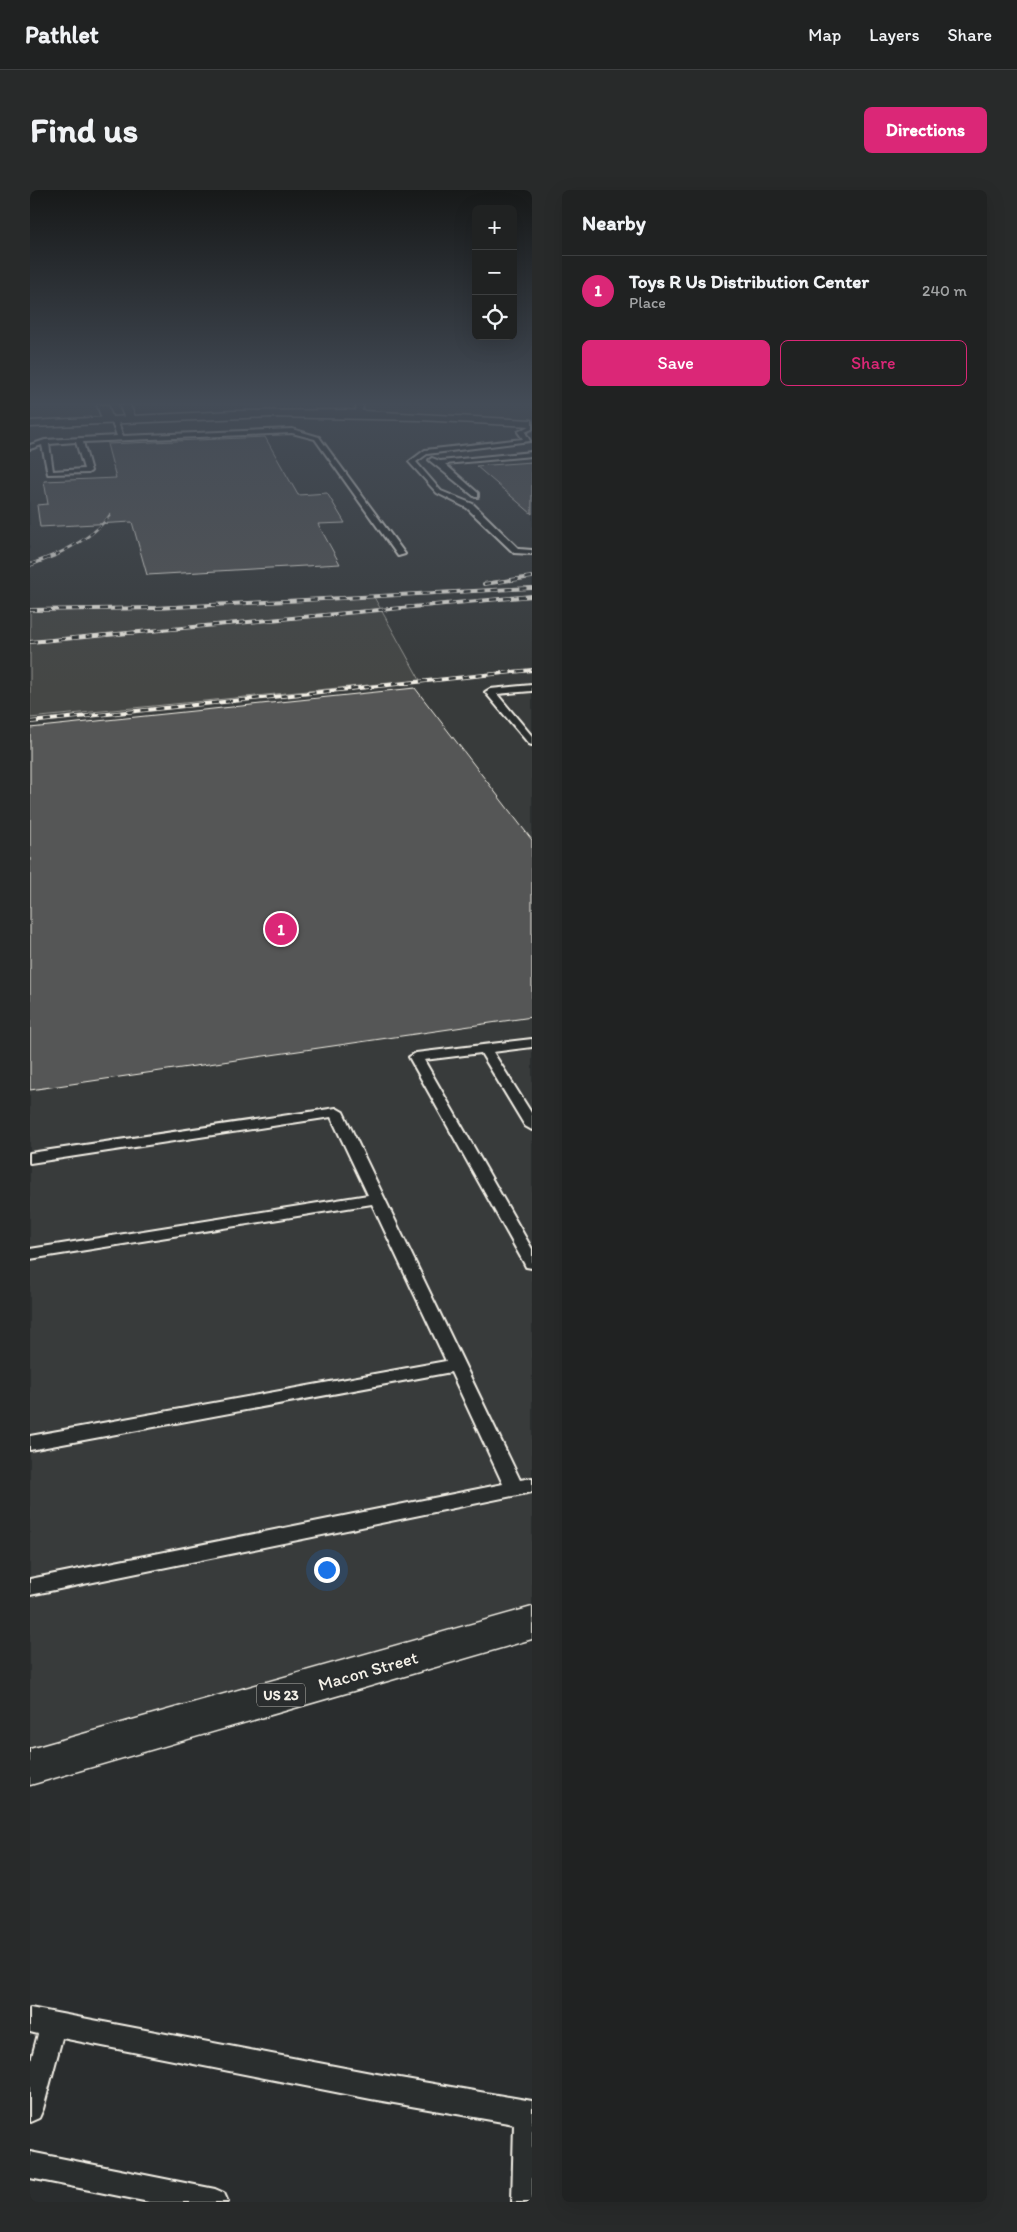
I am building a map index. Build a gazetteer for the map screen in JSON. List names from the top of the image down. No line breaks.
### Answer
{"streets":{"main road":["Macon Street","US 23"]},"page":{"header":"Pathlet","nav":["Map","Layers","Share"],"buttons":["Directions",["Save","Share"]],"title":"Find us","heading":"Nearby","map_buttons":["+","−"],"list":[{"mark":"1","name":"Toys R Us Distribution Center","note":"Place","value":"240 m"}],"pins":"1"}}
